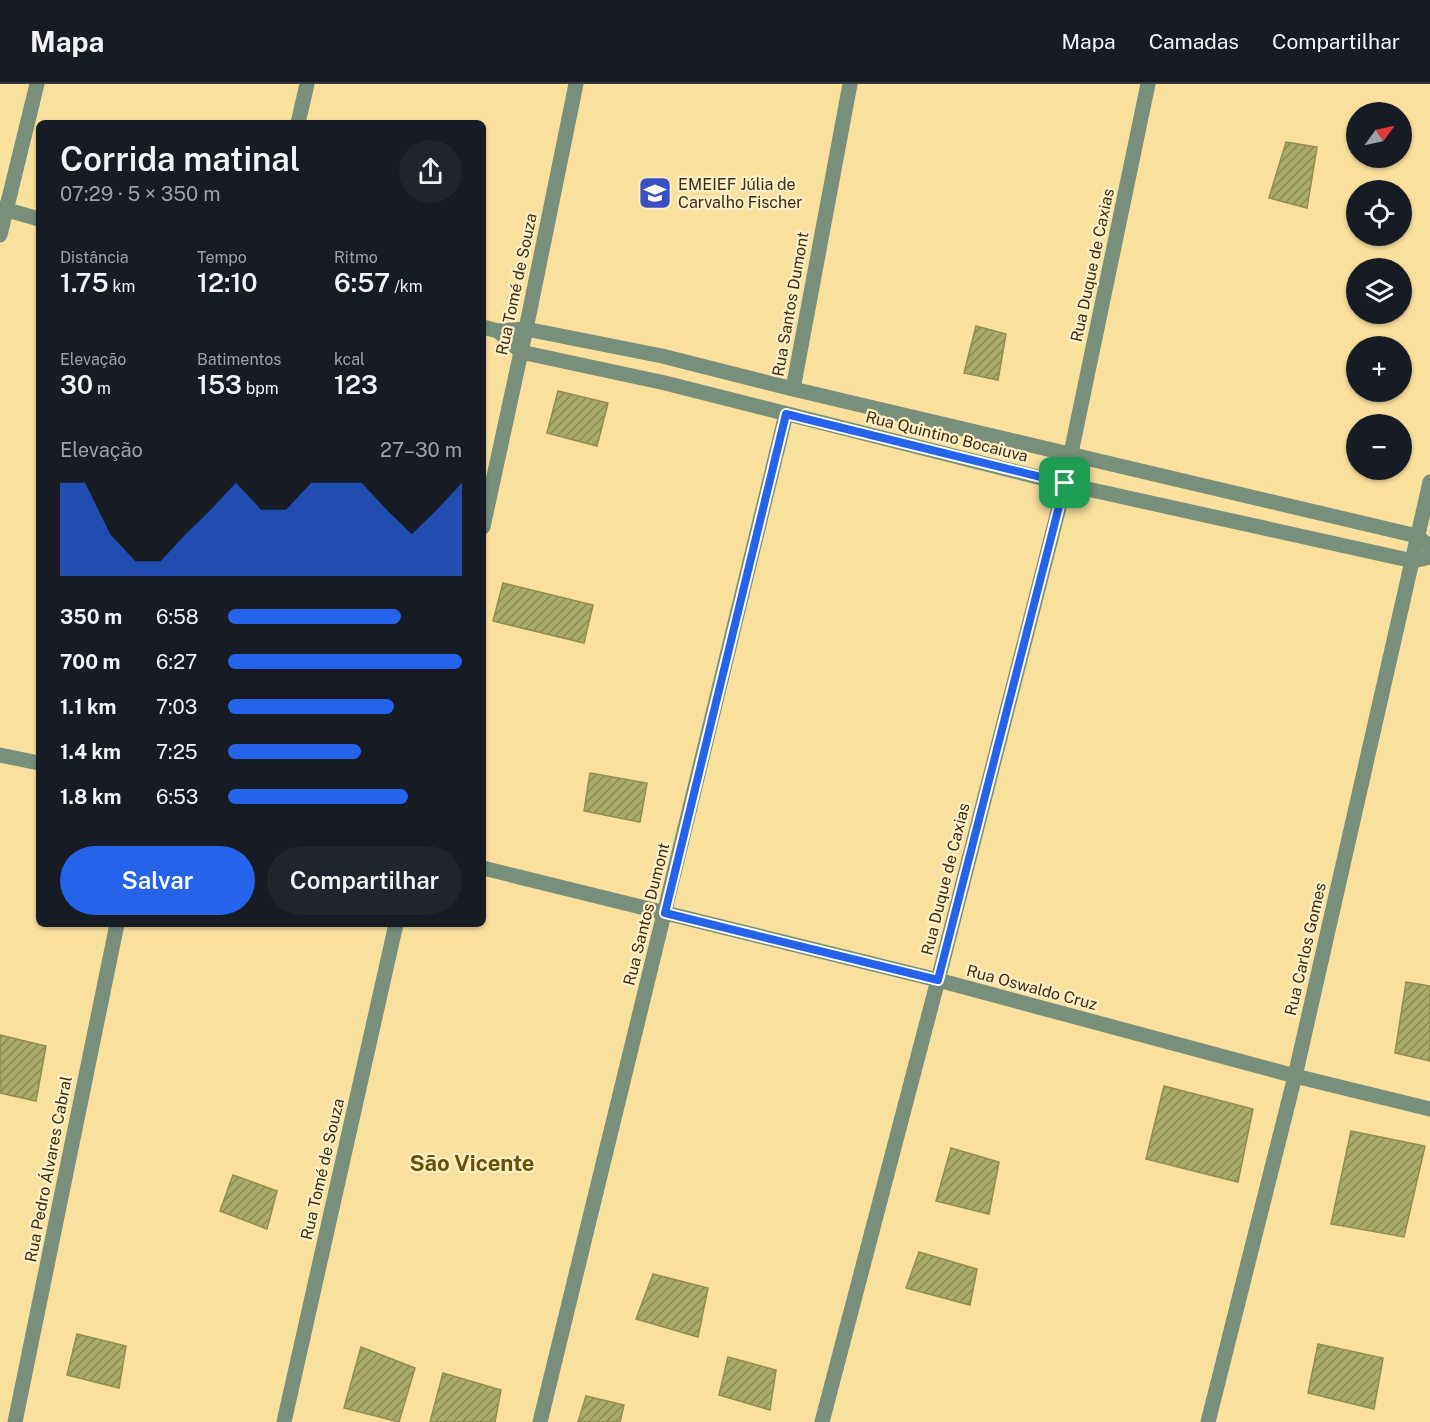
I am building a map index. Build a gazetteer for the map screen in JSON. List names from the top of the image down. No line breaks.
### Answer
{"streets":{"street":["Rua Duque de Caxias","Rua Tomé de Souza","Rua Santos Dumont","Rua Quintino Bocaiuva","Rua Carlos Gomes","Rua Oswaldo Cruz","Rua Pedro Álvares Cabral"]},"crossings":[["Rua Duque de Caxias","Rua Quintino Bocaiuva"],["Rua Duque de Caxias","Rua Oswaldo Cruz"],["Rua Tomé de Souza","Rua Quintino Bocaiuva"],["Rua Santos Dumont","Rua Quintino Bocaiuva"],["Rua Santos Dumont","Rua Oswaldo Cruz"],["Rua Quintino Bocaiuva","Rua Carlos Gomes"],["Rua Carlos Gomes","Rua Oswaldo Cruz"]],"districts":["São Vicente"],"places":{"school or university":["EMEIEF Júlia de Carvalho Fischer"]},"north":"top right","page":{"header":"Mapa","nav":["Mapa","Camadas","Compartilhar"],"map_buttons":["+","−"],"heading":["Corrida matinal","07:29 · 5 × 350 m"],"stats":[["Distância","1.75 km"],["Tempo","12:10"],["Ritmo","6:57 /km"],["Elevação","30 m"],["Batimentos","153 bpm"],["kcal","123"]],"chart":["Elevação","27–30 m"],"list":[{"name":"350 m","note":"6:58"},{"name":"700 m","note":"6:27"},{"name":"1.1 km","note":"7:03"},{"name":"1.4 km","note":"7:25"},{"name":"1.8 km","note":"6:53"}],"buttons":["Salvar","Compartilhar"]}}
